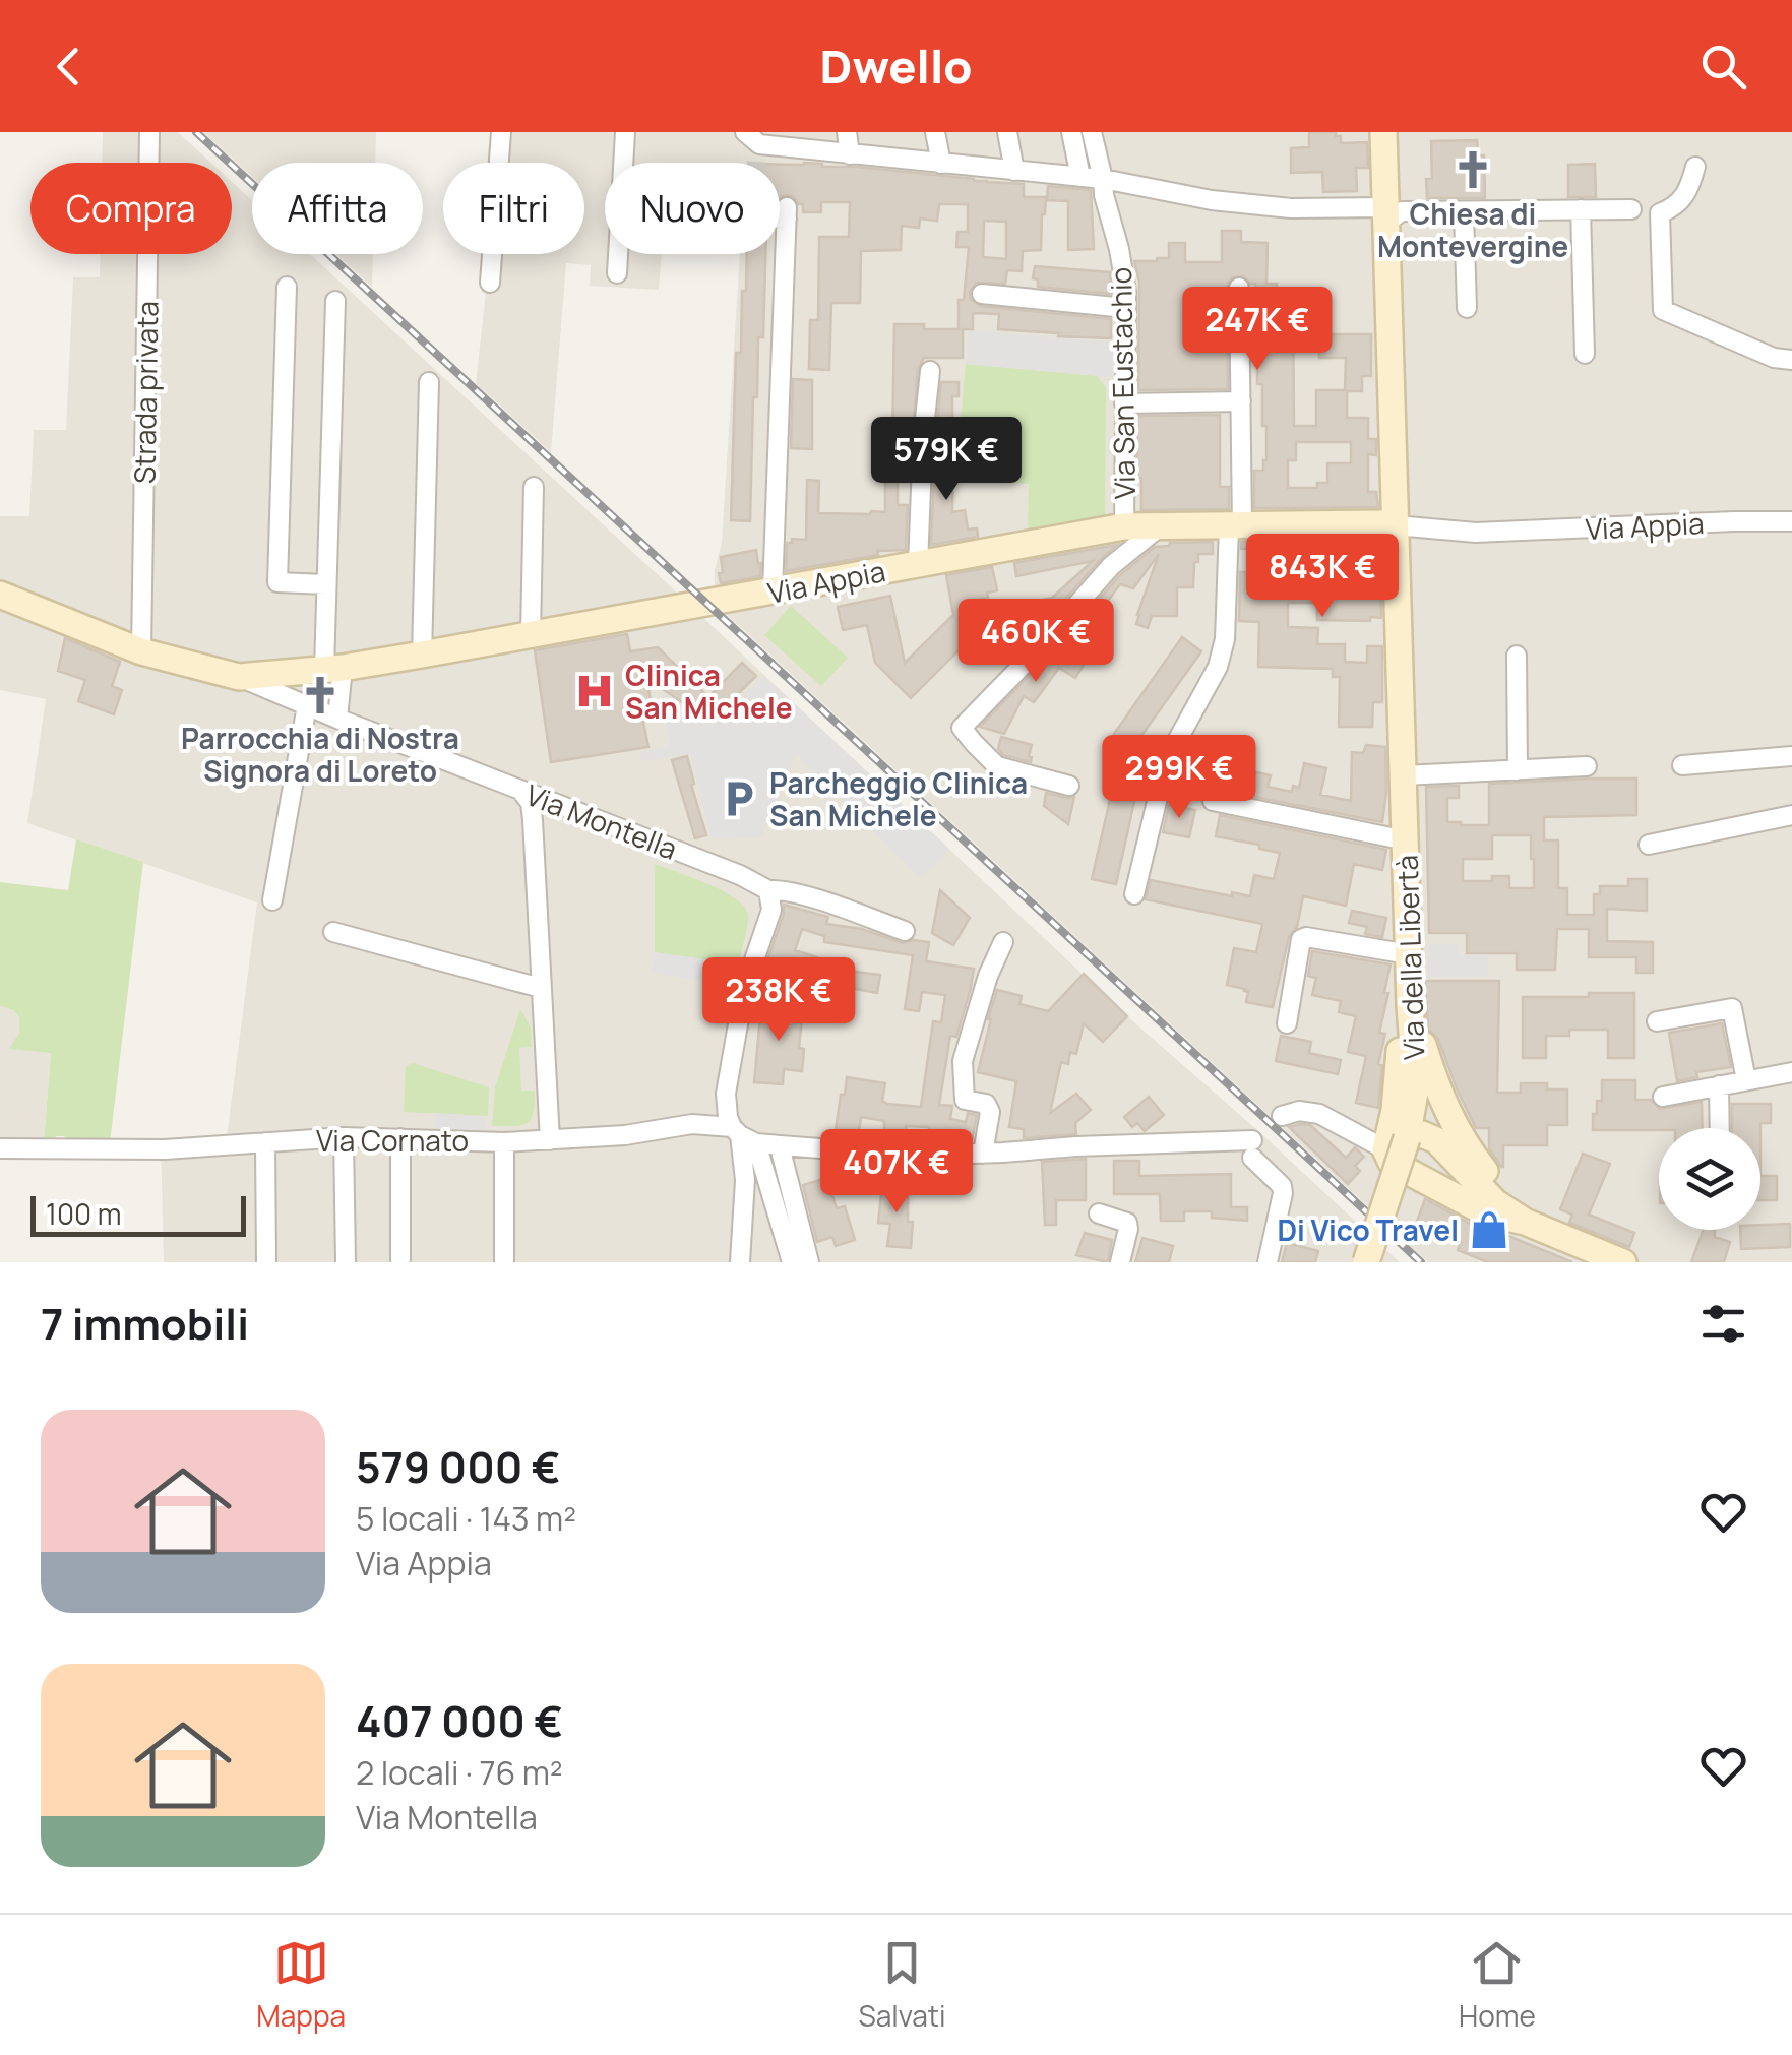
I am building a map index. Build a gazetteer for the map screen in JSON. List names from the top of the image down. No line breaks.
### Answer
{"streets":{"street":["Via San Eustachio","Strada privata","Via Appia","Via Montella","Via della Libertà","Via Cornato"]},"crossings":[["Via San Eustachio","Via Appia"],["Strada privata","Via Appia"],["Via Appia","Via Montella"],["Via Appia","Via della Libertà"]],"places":{"church":["Chiesa di Montevergine","Parrocchia di Nostra Signora di Loreto"],"hospital":["Clinica San Michele"],"parking":["Parcheggio Clinica San Michele"],"shop":["Di Vico Travel"]},"scale_bar":"100 m","page":{"header":"Dwello","chip":["Compra","Affitta","Filtri","Nuovo"],"price":["247K €","579K €","843K €","460K €","299K €","238K €","407K €"],"scale":"100 m","heading":"7 immobili","list":[{"name":"579 000 €","note":"5 locali · 143 m² · Via Appia"},{"name":"407 000 €","note":"2 locali · 76 m² · Via Montella"}],"tabs":["Mappa","Salvati","Home"]}}
